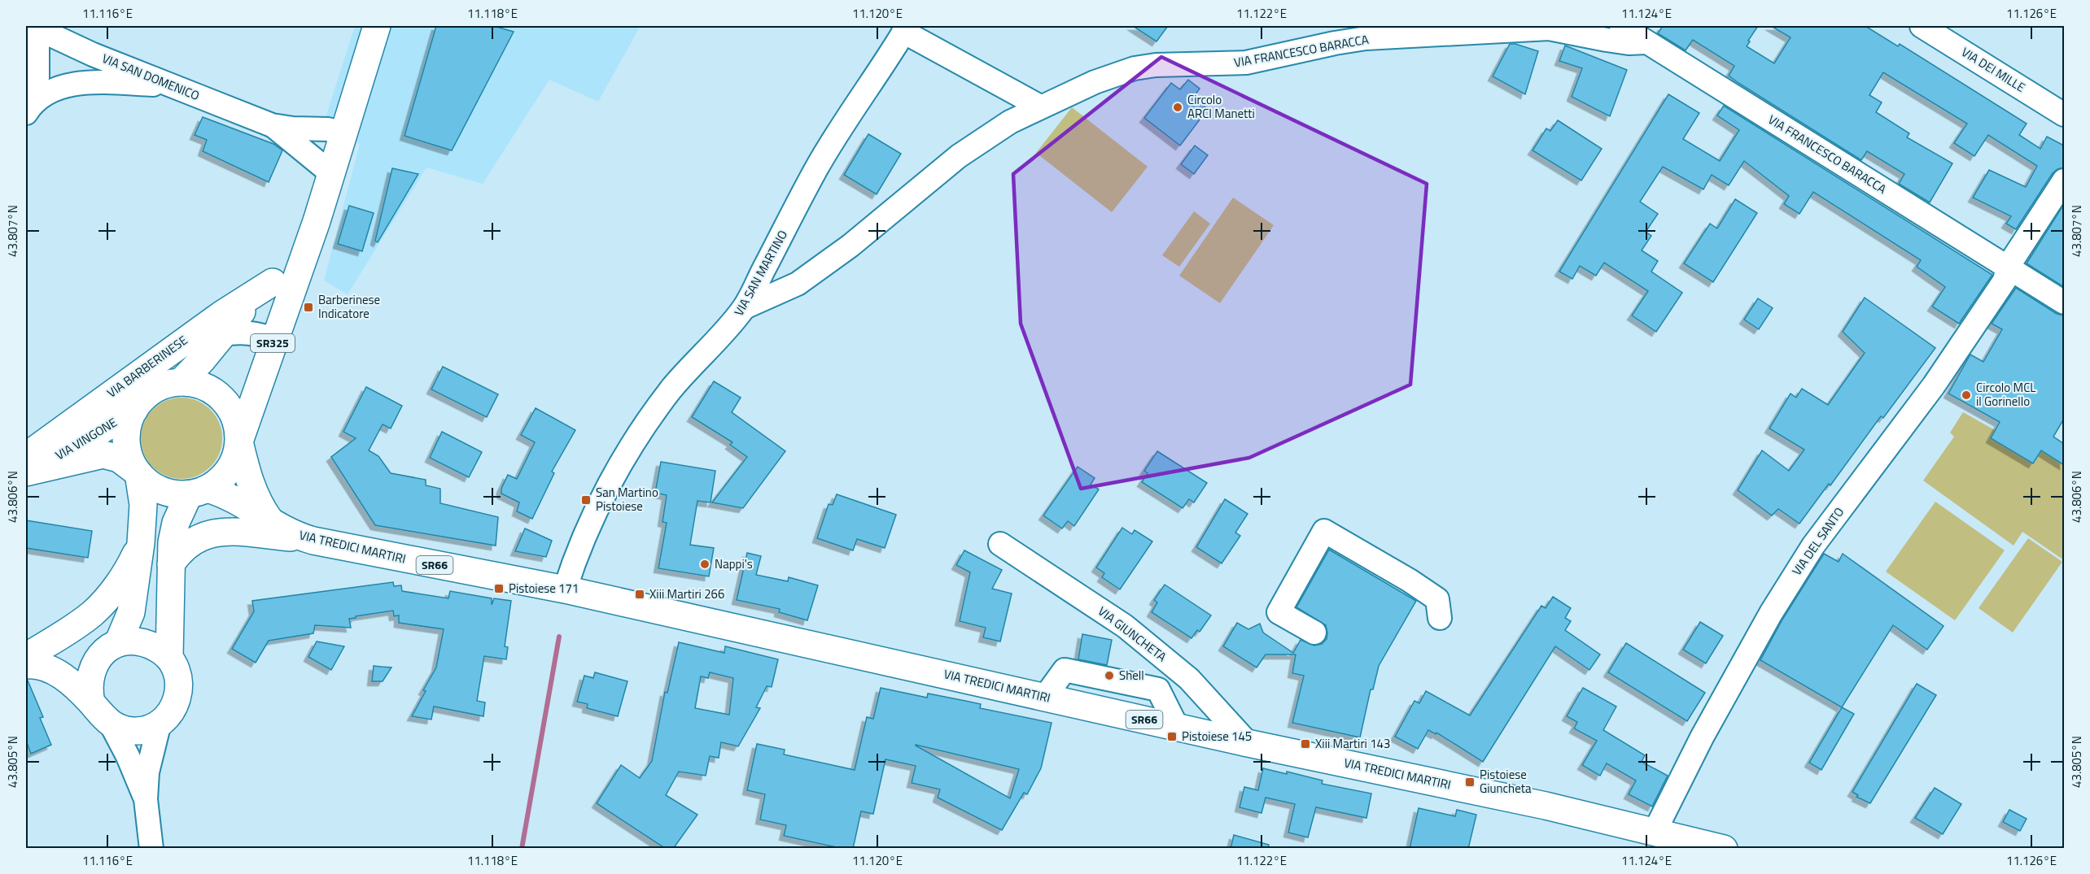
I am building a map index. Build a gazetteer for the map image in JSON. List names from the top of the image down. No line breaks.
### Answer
{"streets":{"main road":["SR325","VIA BARBERINESE","VIA VINGONE","VIA TREDICI MARTIRI","SR66"],"street":["VIA FRANCESCO BARACCA","VIA DEI MILLE","VIA SAN DOMENICO","VIA SAN MARTINO","VIA DEL SANTO","VIA GIUNCHETA"]},"crossings":[["VIA FRANCESCO BARACCA","VIA SAN MARTINO"],["VIA FRANCESCO BARACCA","VIA DEL SANTO"],["VIA SAN DOMENICO","VIA BARBERINESE"],["VIA SAN MARTINO","VIA TREDICI MARTIRI"],["VIA BARBERINESE","VIA VINGONE"],["VIA BARBERINESE","VIA TREDICI MARTIRI"],["VIA BARBERINESE","SR66"],["VIA VINGONE","VIA TREDICI MARTIRI"],["VIA VINGONE","SR66"],["VIA DEL SANTO","VIA TREDICI MARTIRI"],["VIA TREDICI MARTIRI","SR66"],["VIA TREDICI MARTIRI","VIA GIUNCHETA"]],"places":{"other":["Circolo ARCI Manetti","Circolo MCL il Gorinello","Nappi's","Shell"],"transit":["Barberinese Indicatore","San Martino Pistoiese","Pistoiese 171","Xiii Martiri 266","Pistoiese 145","Xiii Martiri 143","Pistoiese Giuncheta"]},"coordinates":["11.116°E","11.118°E","11.120°E","11.122°E","11.124°E","11.126°E","43.807°N","43.806°N","43.805°N"]}
